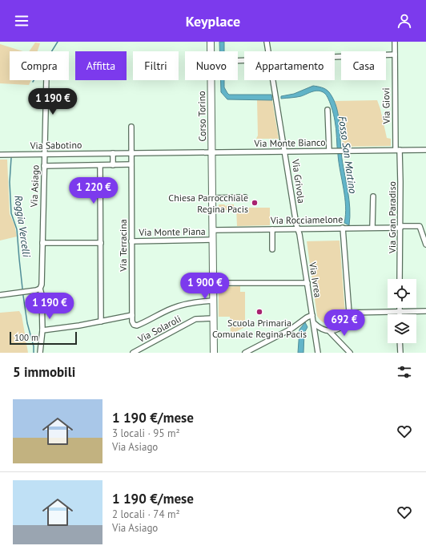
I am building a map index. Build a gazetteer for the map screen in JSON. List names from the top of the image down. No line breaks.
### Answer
{"streets":{"main road":["Corso Torino"],"street":["Via Giovi","Via Monte Bianco","Via Sabotino","Via Grivola","Via Asiago","Via Gran Paradiso","Via Rocciamelone","Via Monte Piana","Via Terracina","Via Ivrea","Via Solaroli"]},"crossings":[["Via Giovi","Via Monte Bianco"],["Via Giovi","Via Gran Paradiso"],["Corso Torino","Via Monte Bianco"],["Corso Torino","Via Sabotino"],["Corso Torino","Via Rocciamelone"],["Corso Torino","Via Monte Piana"],["Corso Torino","Via Terracina"],["Corso Torino","Via Solaroli"],["Via Monte Bianco","Via Sabotino"],["Via Monte Bianco","Via Grivola"],["Via Monte Bianco","Via Gran Paradiso"],["Via Sabotino","Via Asiago"],["Via Sabotino","Via Terracina"],["Via Grivola","Via Rocciamelone"],["Via Grivola","Via Ivrea"],["Via Gran Paradiso","Via Rocciamelone"],["Via Rocciamelone","Via Ivrea"],["Via Monte Piana","Via Terracina"]],"water":["Fosso San Martino","Roggia Vercelli"],"places":["Chiesa Parrocchiale Regina Pacis","Scuola Primaria Comunale Regina Pacis"],"scale_bar":"100 m","page":{"header":"Keyplace","chip":["Compra","Affitta","Filtri","Nuovo","Appartamento","Casa"],"price":["1 190 €","1 220 €","1 900 €","1 190 €","692 €"],"scale":"100 m","heading":"5 immobili","list":[{"name":"1 190 €/mese","note":"3 locali · 95 m² · Via Asiago"},{"name":"1 190 €/mese","note":"2 locali · 74 m² · Via Asiago"}]}}
